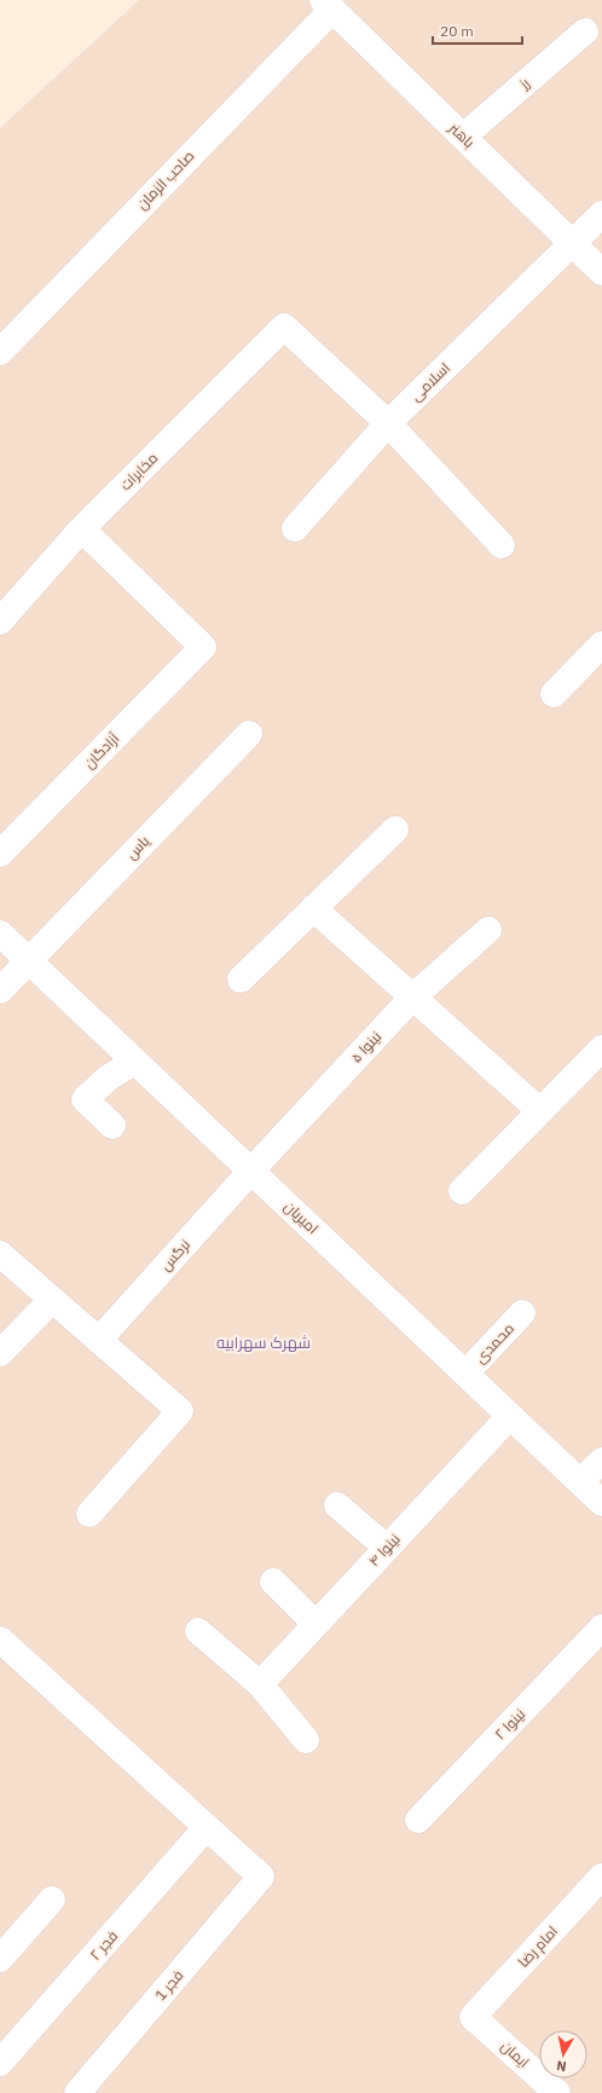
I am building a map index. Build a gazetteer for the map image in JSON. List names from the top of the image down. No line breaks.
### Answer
{"streets":{"street":["رز","باهنر","صاحب الزمان","اسلامی","مخابرات","آزادگان","یاس","نینوا ۵","امیریان","نرگس","محمدی","نینوا ۴","نینوا ۲","فجر ۲","امام رضا","فجر 1","ایمان"]},"crossings":[["رز","باهنر"],["باهنر","صاحب الزمان"],["باهنر","اسلامی"],["اسلامی","مخابرات"],["مخابرات","آزادگان"],["یاس","امیریان"],["نینوا ۵","امیریان"],["نینوا ۵","نرگس"],["امیریان","نرگس"],["امیریان","محمدی"],["امیریان","نینوا ۴"],["فجر ۲","فجر 1"],["امام رضا","ایمان"]],"districts":["شهرک سهرابیه"],"scale_bar":"20 m","north":"bottom"}
